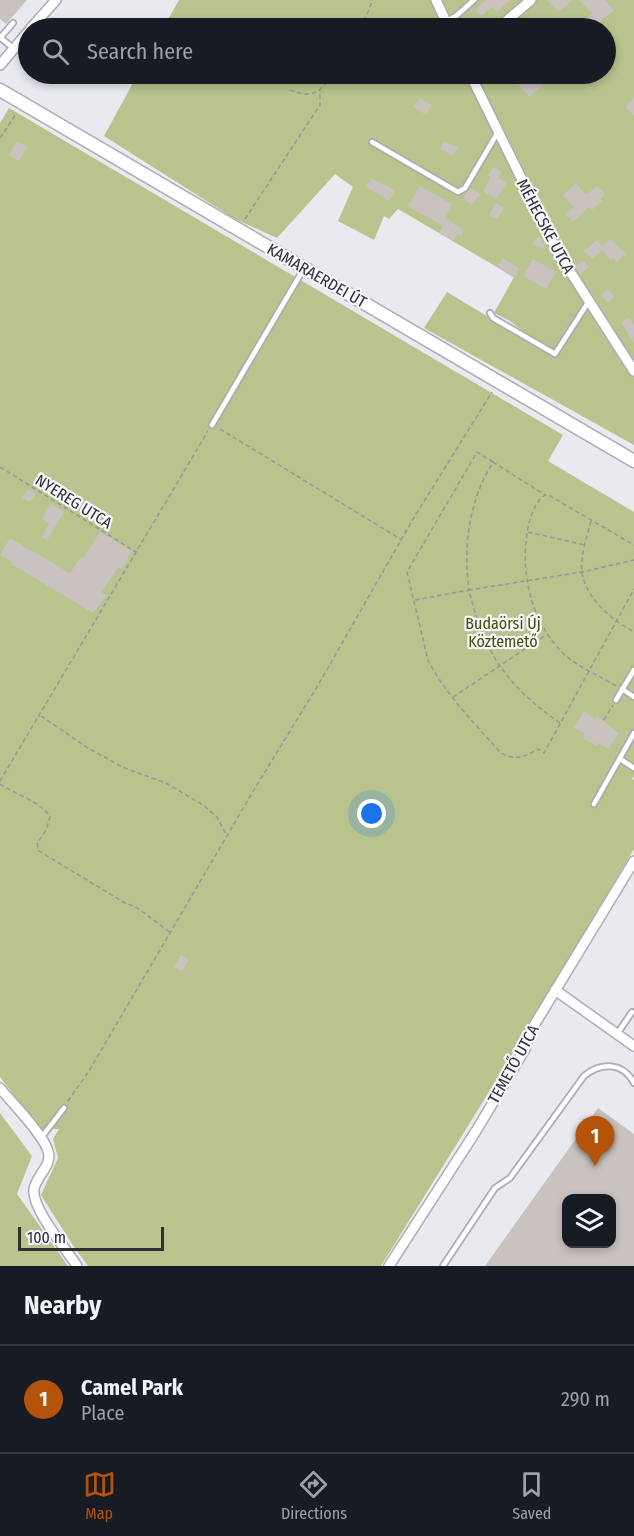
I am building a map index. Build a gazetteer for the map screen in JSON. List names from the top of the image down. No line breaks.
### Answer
{"streets":{"street":["MÉHECSKE UTCA","KAMARAERDEI ÚT","TEMETŐ UTCA"],"path":["NYEREG UTCA"]},"parks":["Budaörsi Új Köztemető"],"scale_bar":"100 m","page":{"search":"Search here","pins":"1","scale":"100 m","heading":"Nearby","list":[{"mark":"1","name":"Camel Park","note":"Place","value":"290 m"}],"nav":["Map","Directions","Saved"]}}
